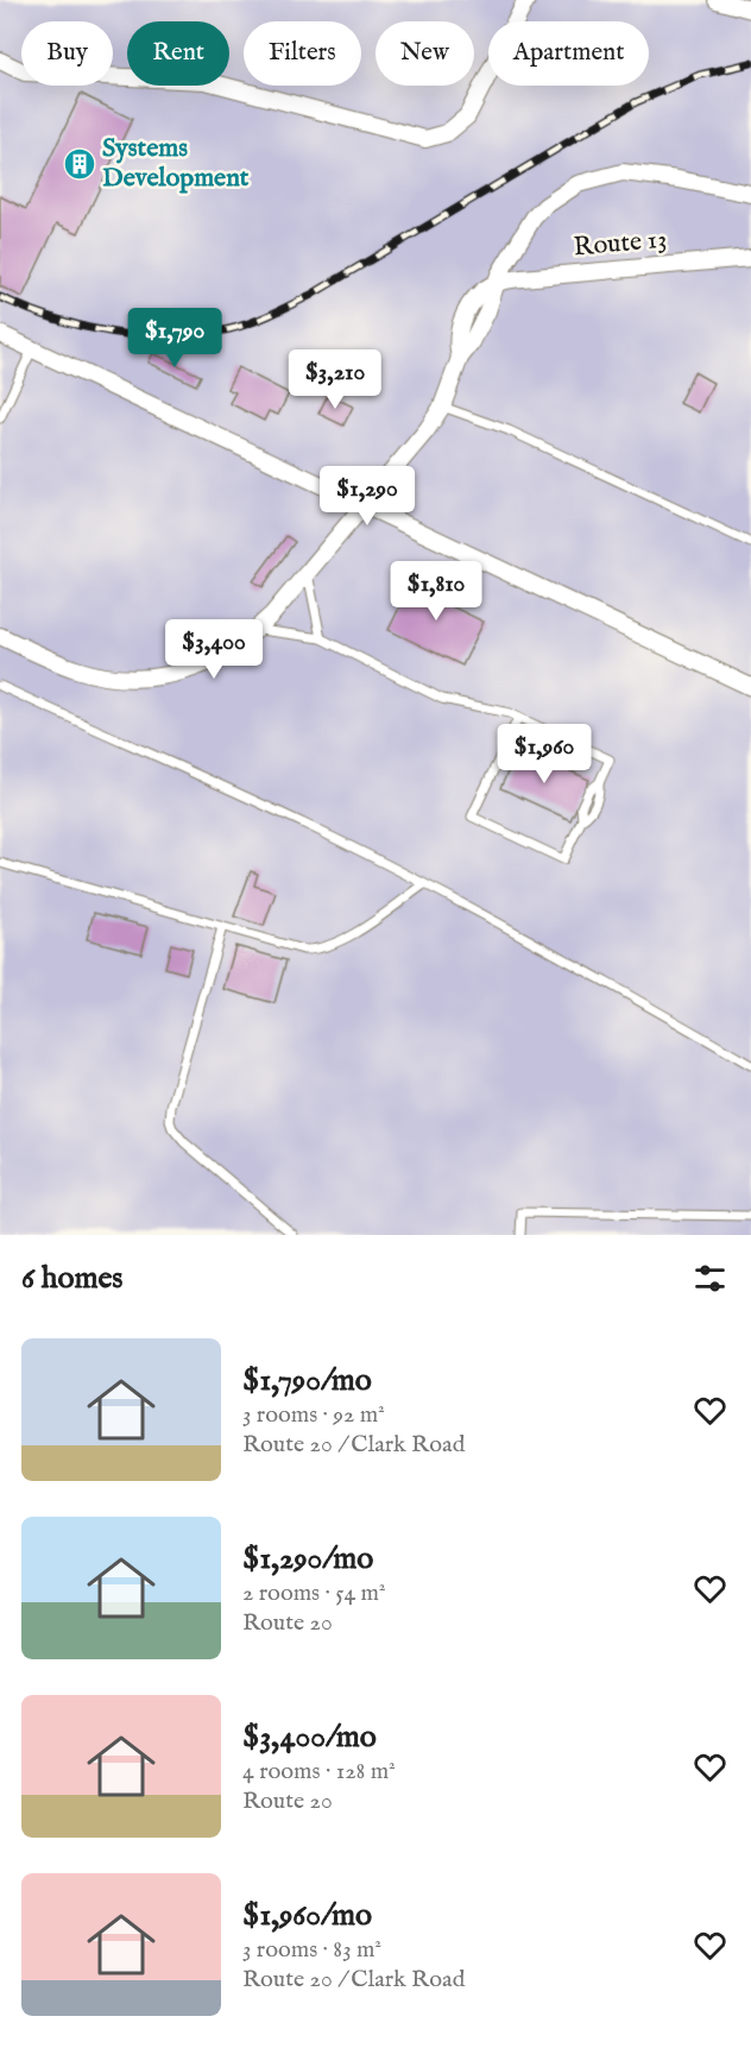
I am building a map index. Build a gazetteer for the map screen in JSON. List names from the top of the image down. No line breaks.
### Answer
{"streets":{"street":["Route 13"]},"places":{"building":["Systems Development"]},"page":{"chip":["Buy","Rent","Filters","New","Apartment"],"price":["$1,790","$3,210","$1,290","$1,810","$3,400","$1,960"],"heading":"6 homes","list":[{"name":"$1,790/mo","note":"3 rooms · 92 m² · Route 20 / Clark Road"},{"name":"$1,290/mo","note":"2 rooms · 54 m² · Route 20"},{"name":"$3,400/mo","note":"4 rooms · 128 m² · Route 20"},{"name":"$1,960/mo","note":"3 rooms · 83 m² · Route 20 / Clark Road"}]}}
